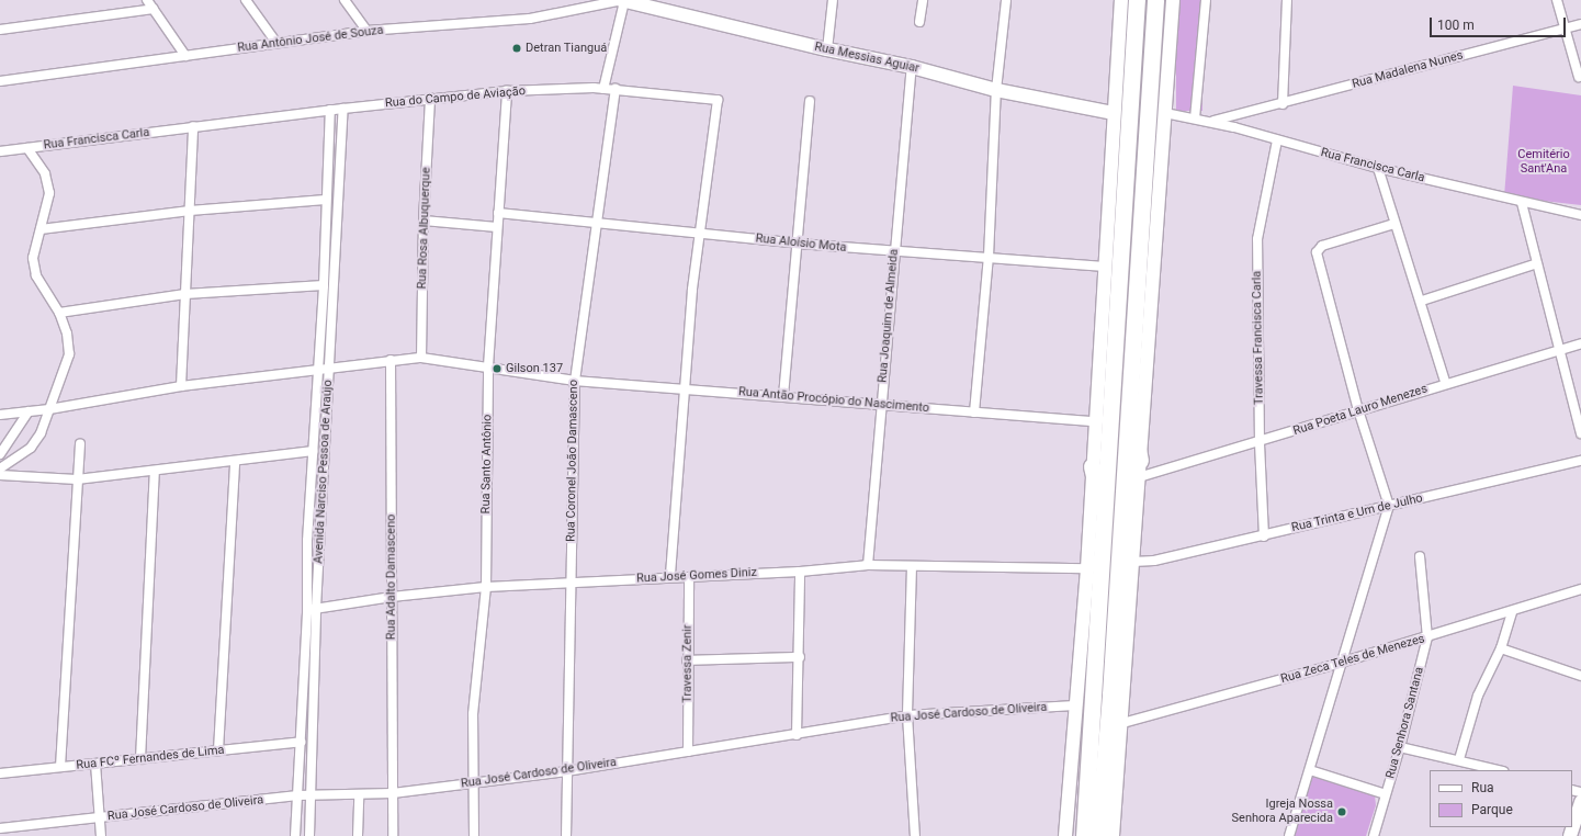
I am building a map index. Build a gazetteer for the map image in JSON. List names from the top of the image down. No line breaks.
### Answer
{"streets":{"main road":["Rua Messias Aguiar"],"street":["Rua Antônio José de Souza","Rua Madalena Nunes","Rua do Campo de Aviação","Rua Francisca Carla","Rua Rosa Albuquerque","Rua Aloísio Mota","Rua Joaquim de Almeida","Travessa Francisca Carla","Rua Antão Procópio do Nascimento","Rua Poeta Lauro Menezes","Rua Coronel João Damasceno","Rua Santo Antônio","Avenida Narciso Pessoa de Araújo","Rua Trinta e Um de Julho","Rua José Gomes Diniz","Rua Adalto Damasceno","Rua Zeca Teles de Menezes","Travessa Zenir","Rua José Cardoso de Oliveira","Rua Senhora Santana","Rua FCº Fernandes de Lima"]},"crossings":[["Rua Antônio José de Souza","Rua Messias Aguiar"],["Rua Messias Aguiar","Rua Joaquim de Almeida"],["Rua Madalena Nunes","Rua Francisca Carla"],["Rua do Campo de Aviação","Rua Francisca Carla"],["Rua do Campo de Aviação","Rua Rosa Albuquerque"],["Rua do Campo de Aviação","Rua Aloísio Mota"],["Rua do Campo de Aviação","Rua Coronel João Damasceno"],["Rua do Campo de Aviação","Rua Santo Antônio"],["Rua do Campo de Aviação","Avenida Narciso Pessoa de Araújo"],["Rua Francisca Carla","Travessa Francisca Carla"],["Rua Rosa Albuquerque","Rua Antão Procópio do Nascimento"],["Rua Aloísio Mota","Rua Joaquim de Almeida"],["Rua Aloísio Mota","Rua Coronel João Damasceno"],["Rua Aloísio Mota","Rua Santo Antônio"],["Rua Joaquim de Almeida","Rua Antão Procópio do Nascimento"],["Rua Joaquim de Almeida","Rua José Gomes Diniz"],["Travessa Francisca Carla","Rua Poeta Lauro Menezes"],["Travessa Francisca Carla","Rua Trinta e Um de Julho"],["Rua Antão Procópio do Nascimento","Rua Coronel João Damasceno"],["Rua Antão Procópio do Nascimento","Rua Santo Antônio"],["Rua Antão Procópio do Nascimento","Avenida Narciso Pessoa de Araújo"],["Rua Antão Procópio do Nascimento","Rua Adalto Damasceno"],["Rua Coronel João Damasceno","Rua José Gomes Diniz"],["Rua Coronel João Damasceno","Rua José Cardoso de Oliveira"],["Rua Santo Antônio","Rua José Gomes Diniz"],["Rua Santo Antônio","Rua José Cardoso de Oliveira"],["Avenida Narciso Pessoa de Araújo","Rua José Gomes Diniz"],["Avenida Narciso Pessoa de Araújo","Rua José Cardoso de Oliveira"],["Avenida Narciso Pessoa de Araújo","Rua FCº Fernandes de Lima"],["Rua José Gomes Diniz","Rua Adalto Damasceno"],["Rua José Gomes Diniz","Travessa Zenir"],["Rua Adalto Damasceno","Rua José Cardoso de Oliveira"],["Rua Zeca Teles de Menezes","Rua Senhora Santana"],["Travessa Zenir","Rua José Cardoso de Oliveira"]],"parks":["Cemitério Sant'Ana"],"places":["Detran Tianguá","Gilson 137","Igreja Nossa Senhora Aparecida"],"legend":["Rua","Parque"],"scale_bar":"100 m"}
